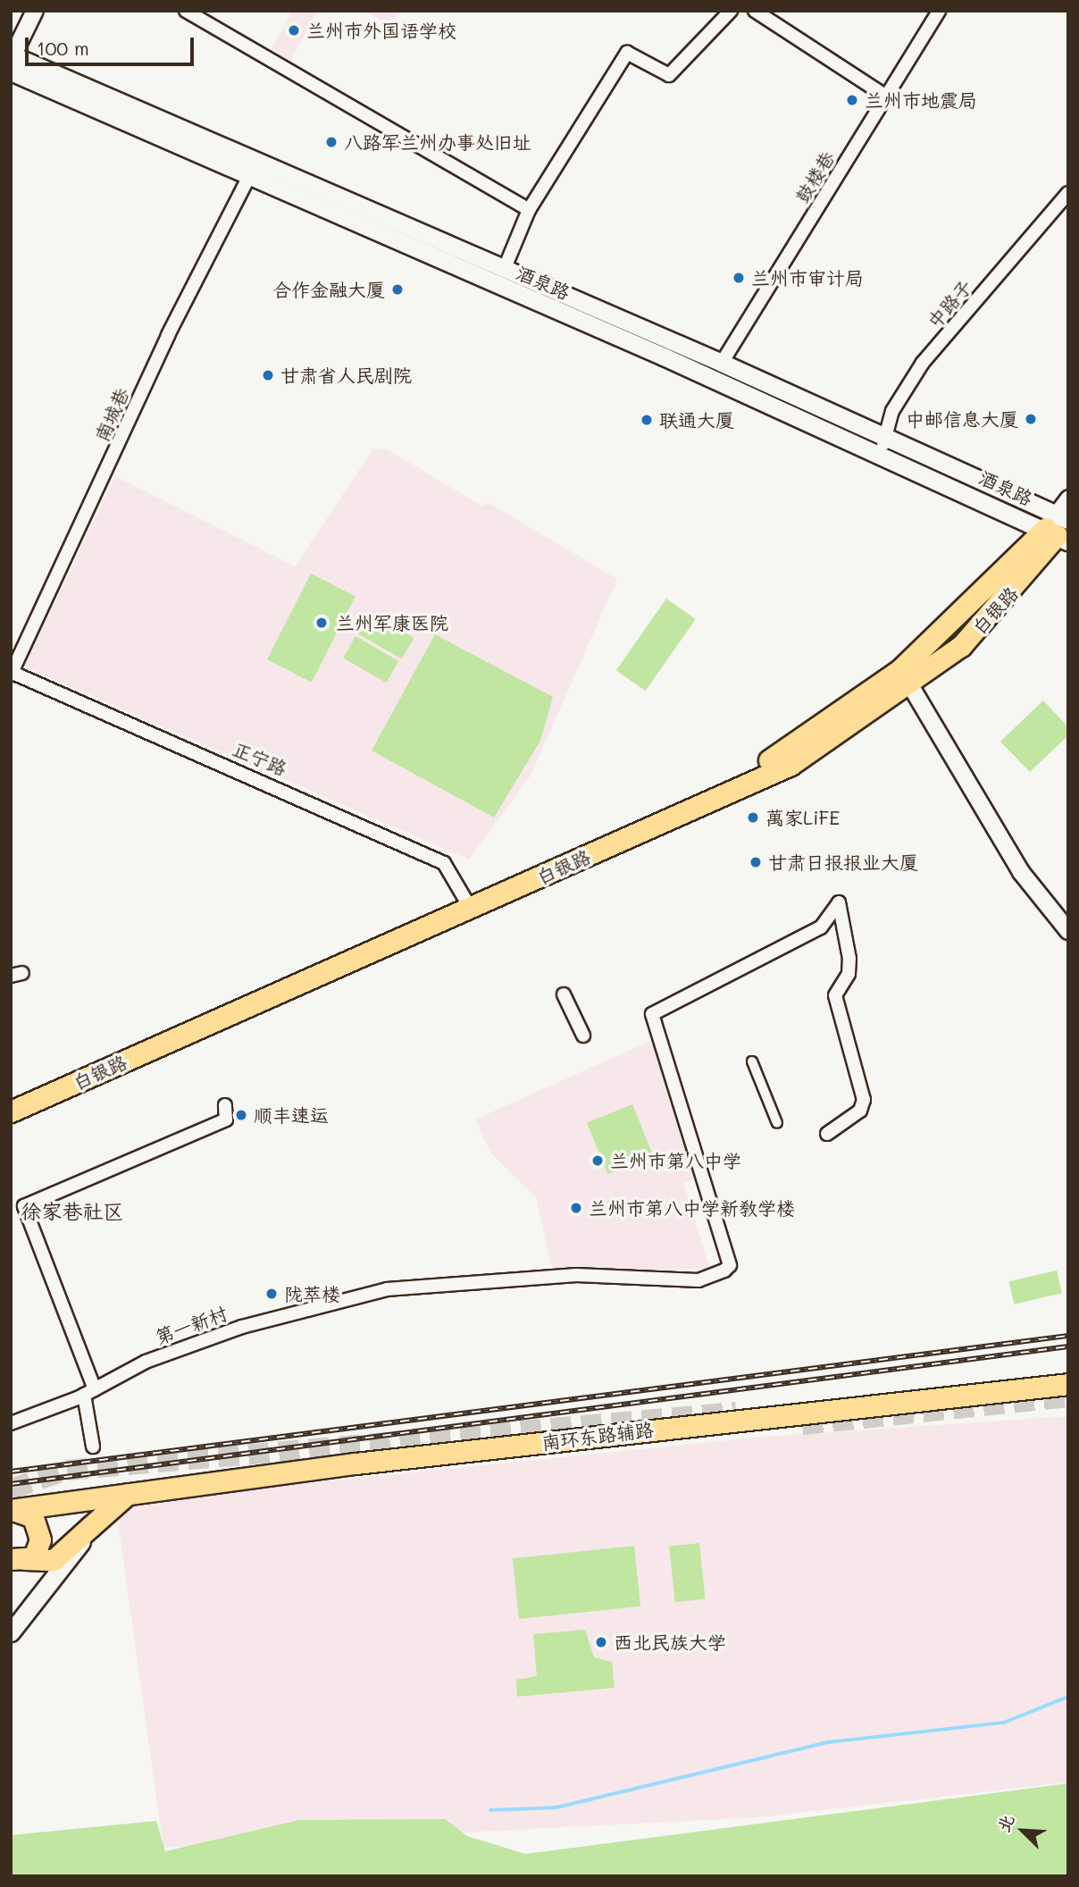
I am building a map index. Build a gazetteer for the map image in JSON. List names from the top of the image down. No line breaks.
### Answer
{"streets":{"main road":["酒泉路","白银路","南环东路辅路"],"street":["鼓楼巷","中路子","南城巷","正宁路","第一新村"]},"crossings":[["鼓楼巷","酒泉路"],["酒泉路","中路子"],["酒泉路","南城巷"],["酒泉路","白银路"],["南城巷","正宁路"],["白银路","正宁路"]],"districts":["徐家巷社区"],"places":["兰州市外国语学校","兰州市地震局","八路军兰州办事处旧址","兰州市审计局","合作金融大厦","甘肃省人民剧院","中邮信息大厦","联通大厦","兰州军康医院","萬家LiFE","甘肃日报报业大厦","顺丰速运","兰州市第八中学","兰州市第八中学新教学楼","陇萃楼","西北民族大学"],"scale_bar":"100 m","north":"top left"}
